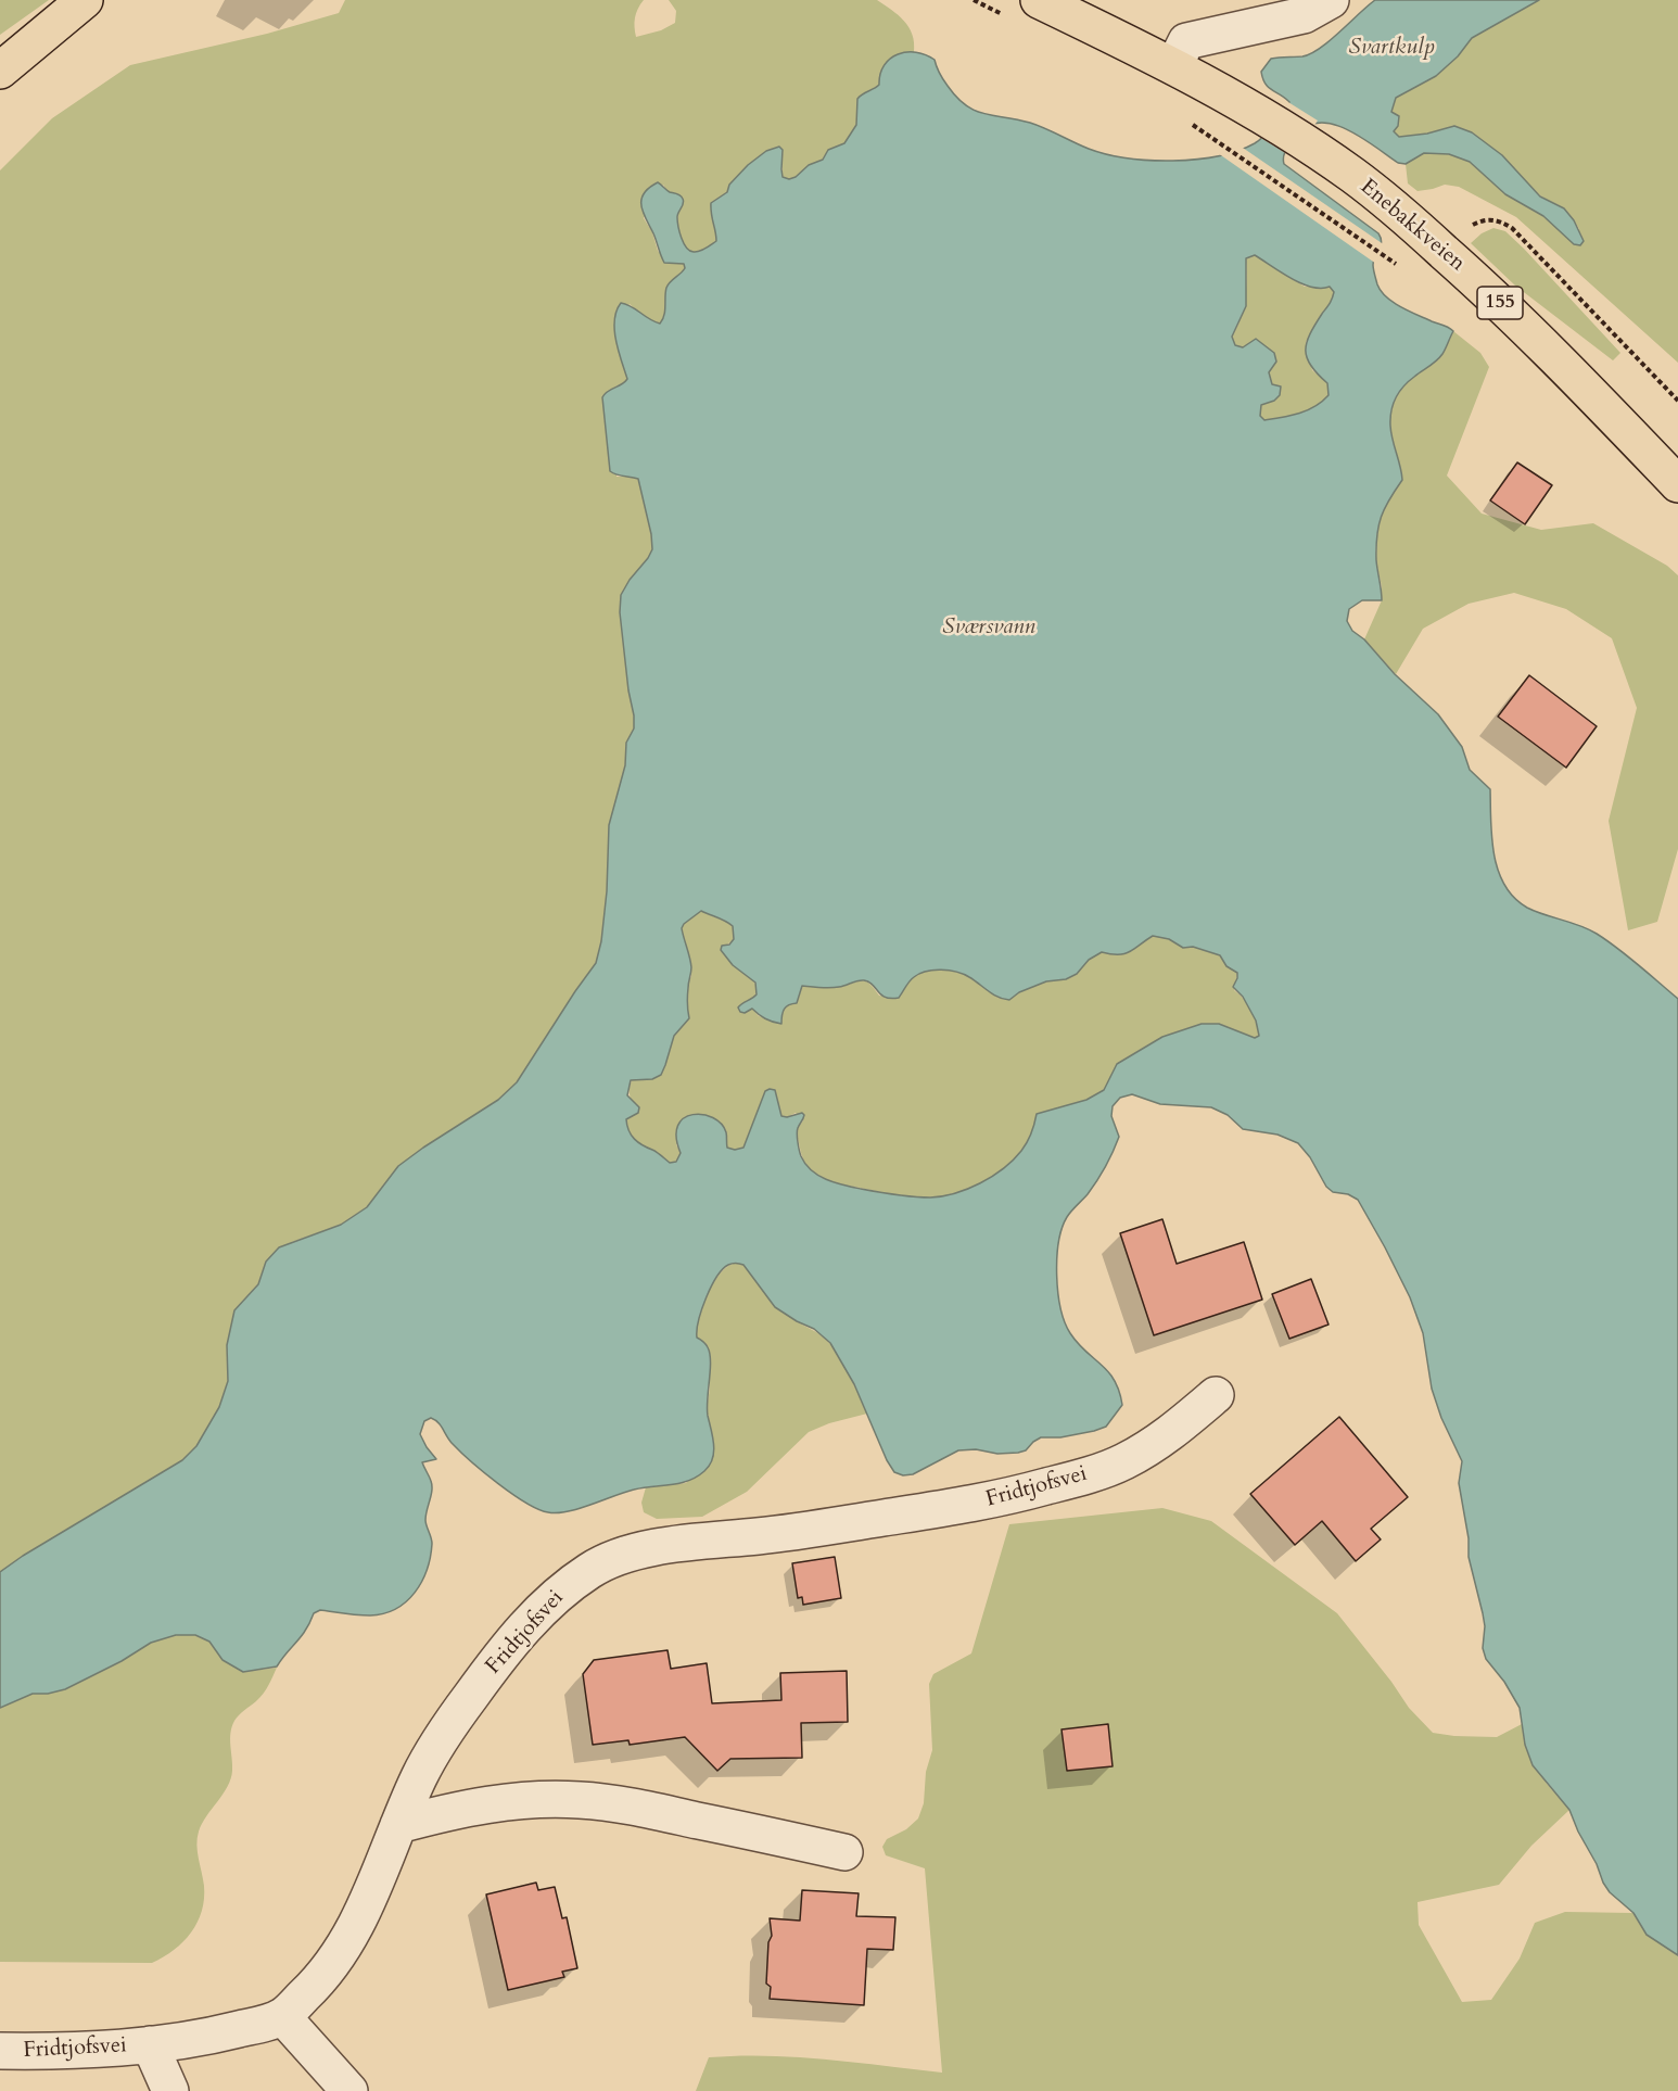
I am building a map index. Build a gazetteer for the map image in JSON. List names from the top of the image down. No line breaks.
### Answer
{"streets":{"main road":["Enebakkveien","155"],"street":["Fridtjofsvei"]},"crossings":[["Enebakkveien","155"]],"water":["Svartkulp","Sværsvann"]}
